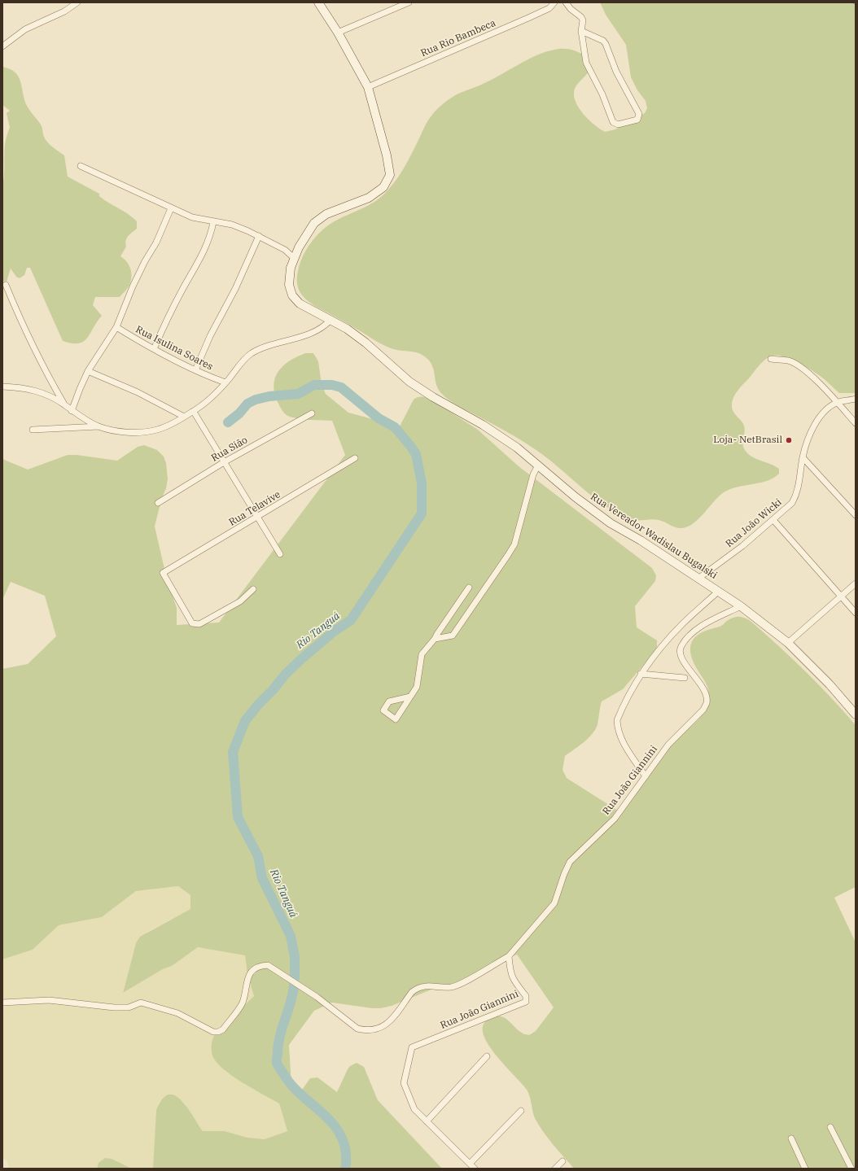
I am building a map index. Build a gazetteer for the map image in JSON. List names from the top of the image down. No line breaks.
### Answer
{"streets":{"main road":["Rua Vereador Wadislau Bugalski"],"street":["Rua Rio Bambeca","Rua Isulina Soares","Rua Sião","Rua Telavive","Rua João Wicki","Rua João Giannini"]},"crossings":[["Rua Rio Bambeca","Rua Vereador Wadislau Bugalski"],["Rua João Wicki","Rua Vereador Wadislau Bugalski"],["Rua Vereador Wadislau Bugalski","Rua João Giannini"]],"water":["Rio Tanguá"],"places":["Loja- NetBrasil"]}
